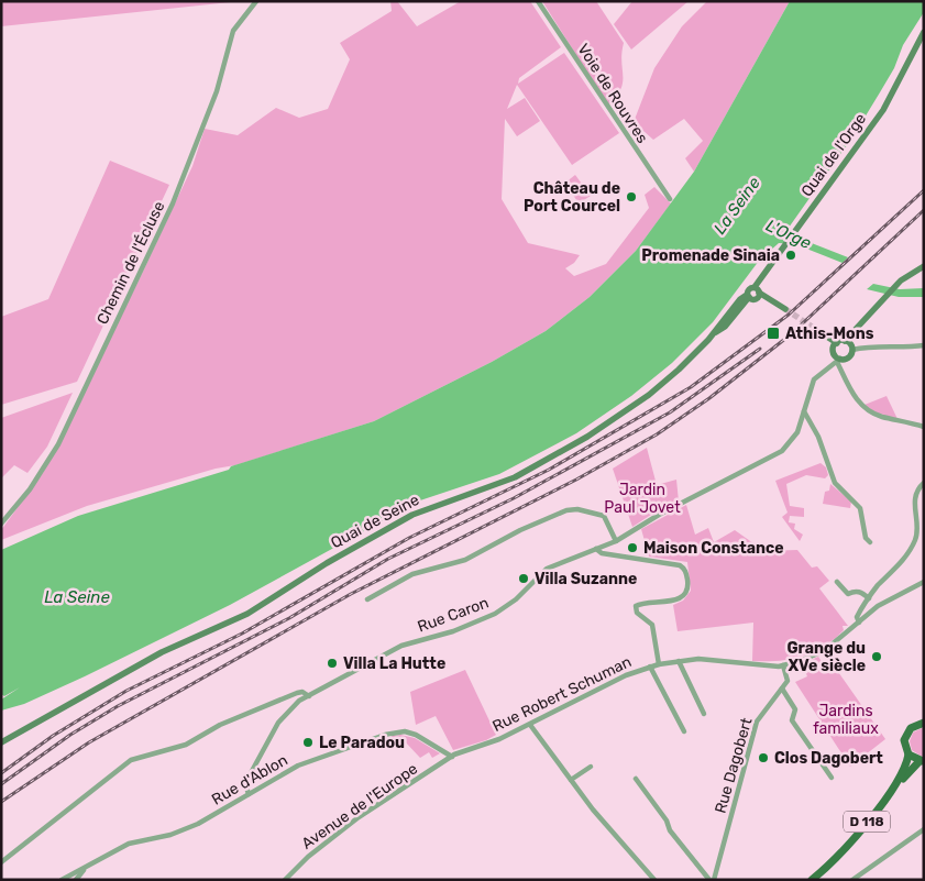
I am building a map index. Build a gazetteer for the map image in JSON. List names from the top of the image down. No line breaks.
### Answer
{"streets":{"main road":["Quai de l'Orge","Quai de Seine","D 118"],"street":["Voie de Rouvres","Chemin de l'Écluse","Rue Caron","Rue Robert Schuman","Rue Dagobert","Rue d'Ablon","Avenue de l'Europe"]},"crossings":[["Quai de l'Orge","Quai de Seine"],["Rue Caron","Rue d'Ablon"],["Rue Robert Schuman","Rue d'Ablon"],["Rue Robert Schuman","Avenue de l'Europe"],["Rue d'Ablon","Avenue de l'Europe"]],"water":["La Seine","L'Orge"],"parks":["Jardin Paul Jovet","Jardins familiaux"],"places":{"other":["Château de Port Courcel","Promenade Sinaia","Maison Constance","Villa Suzanne","Grange du XVe siècle","Villa La Hutte","Le Paradou","Clos Dagobert"],"transit":["Athis-Mons"]}}
